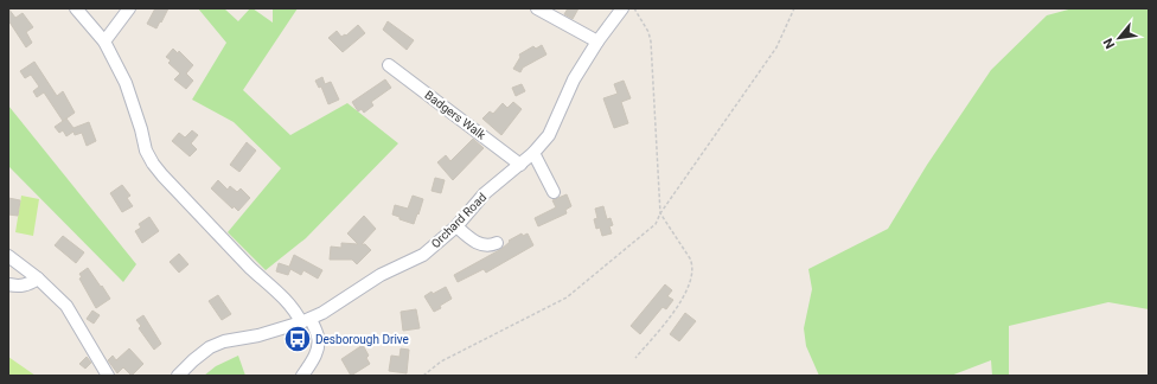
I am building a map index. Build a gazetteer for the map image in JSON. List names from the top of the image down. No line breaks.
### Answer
{"streets":{"street":["Badgers Walk","Orchard Road"]},"crossings":[["Badgers Walk","Orchard Road"]],"places":{"bus stop":["Desborough Drive"]},"north":"bottom left"}
